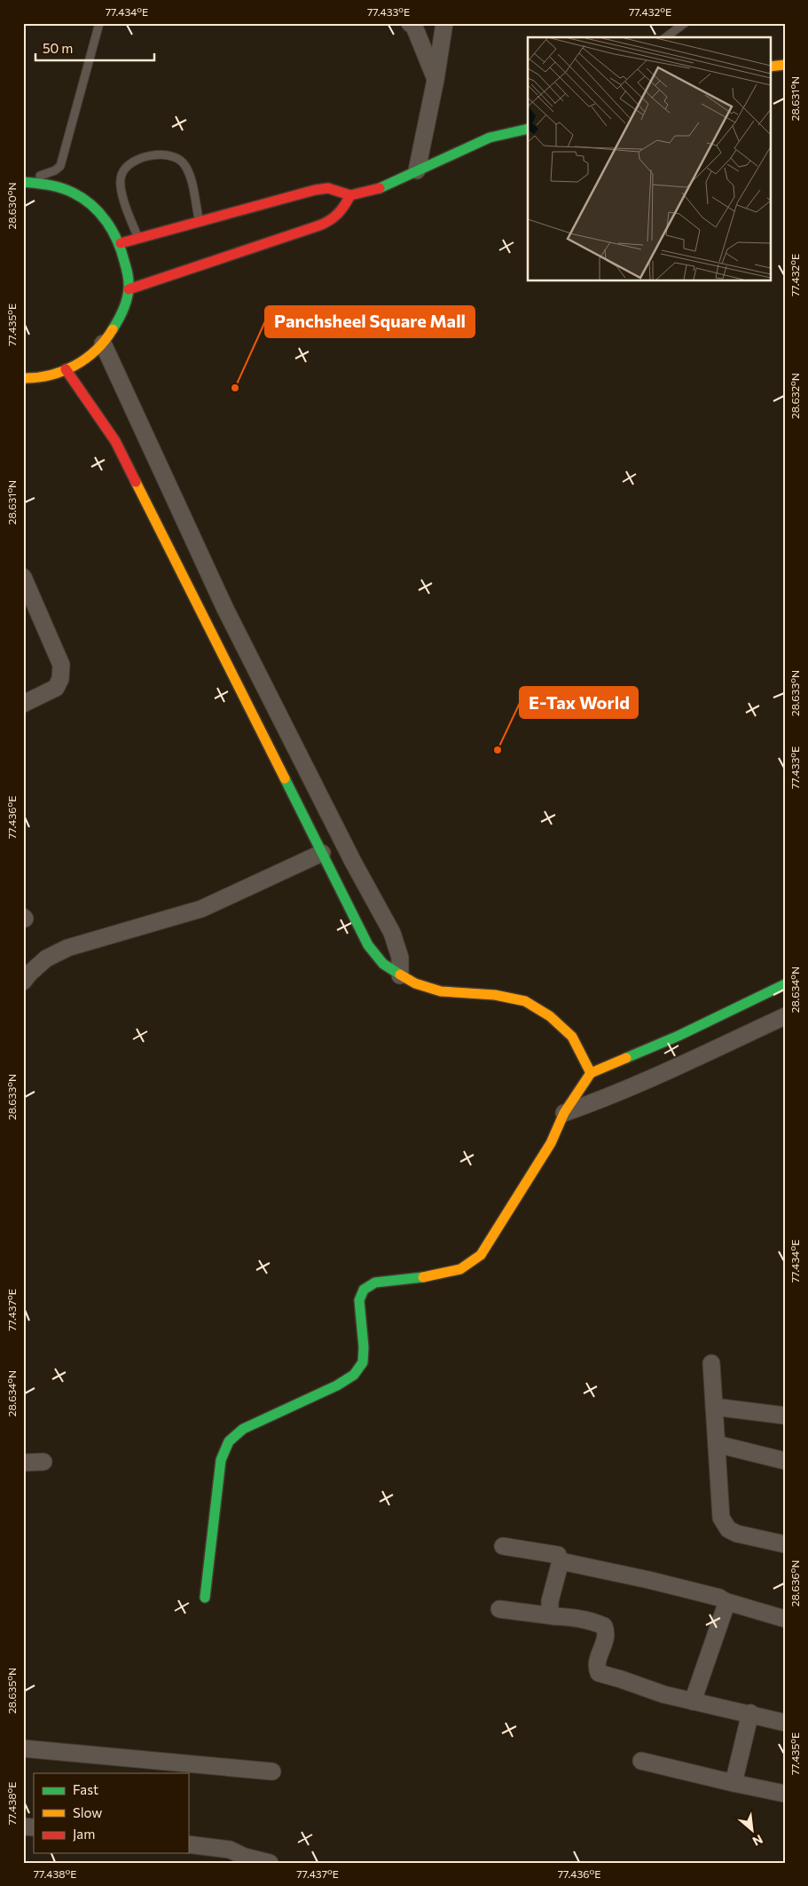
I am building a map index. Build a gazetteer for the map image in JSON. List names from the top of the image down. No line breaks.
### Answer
{"places":["Panchsheel Square Mall","E-Tax World"],"legend":["Fast","Slow","Jam"],"scale_bar":"50 m","north":"bottom right","coordinates":["77.434°E","77.433°E","77.432°E","28.631°N","28.630°N","77.435°E","28.632°N","28.633°N","77.436°E","28.634°N","77.437°E","28.636°N","28.635°N","77.438°E"]}
